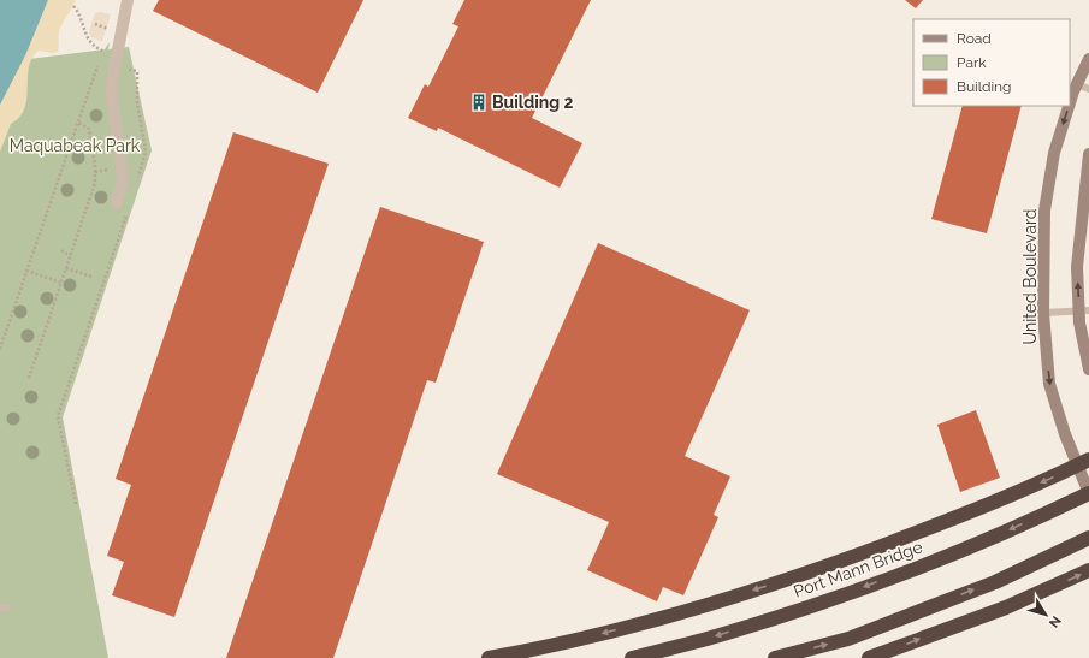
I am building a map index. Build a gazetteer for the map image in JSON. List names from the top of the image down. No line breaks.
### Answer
{"streets":{"highway":["Port Mann Bridge"],"main road":["United Boulevard"]},"crossings":[["United Boulevard","Port Mann Bridge"]],"parks":["Maquabeak Park"],"places":{"building":["Building 2"]},"legend":["Road","Park","Building"],"north":"bottom right"}
